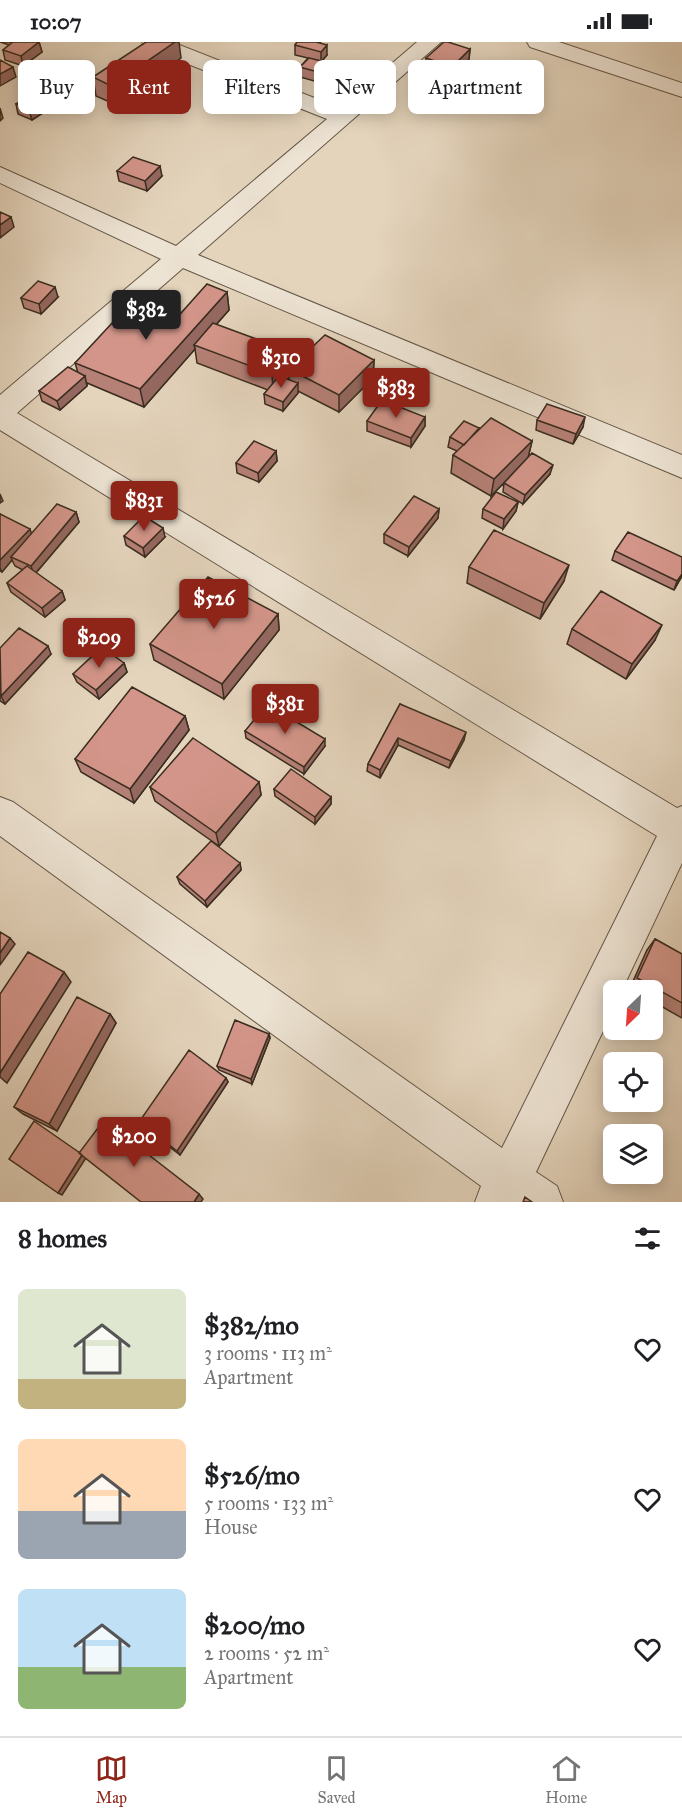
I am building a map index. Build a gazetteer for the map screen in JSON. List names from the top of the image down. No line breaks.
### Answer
{"north":"bottom left","page":{"status":"10:07","chip":["Buy","Rent","Filters","New","Apartment"],"price":["$382","$310","$383","$831","$526","$209","$381","$200"],"heading":"8 homes","list":[{"name":"$382/mo","note":"3 rooms · 113 m² · Apartment"},{"name":"$526/mo","note":"5 rooms · 133 m² · House"},{"name":"$200/mo","note":"2 rooms · 52 m² · Apartment"}],"tabs":["Map","Saved","Home"]}}
